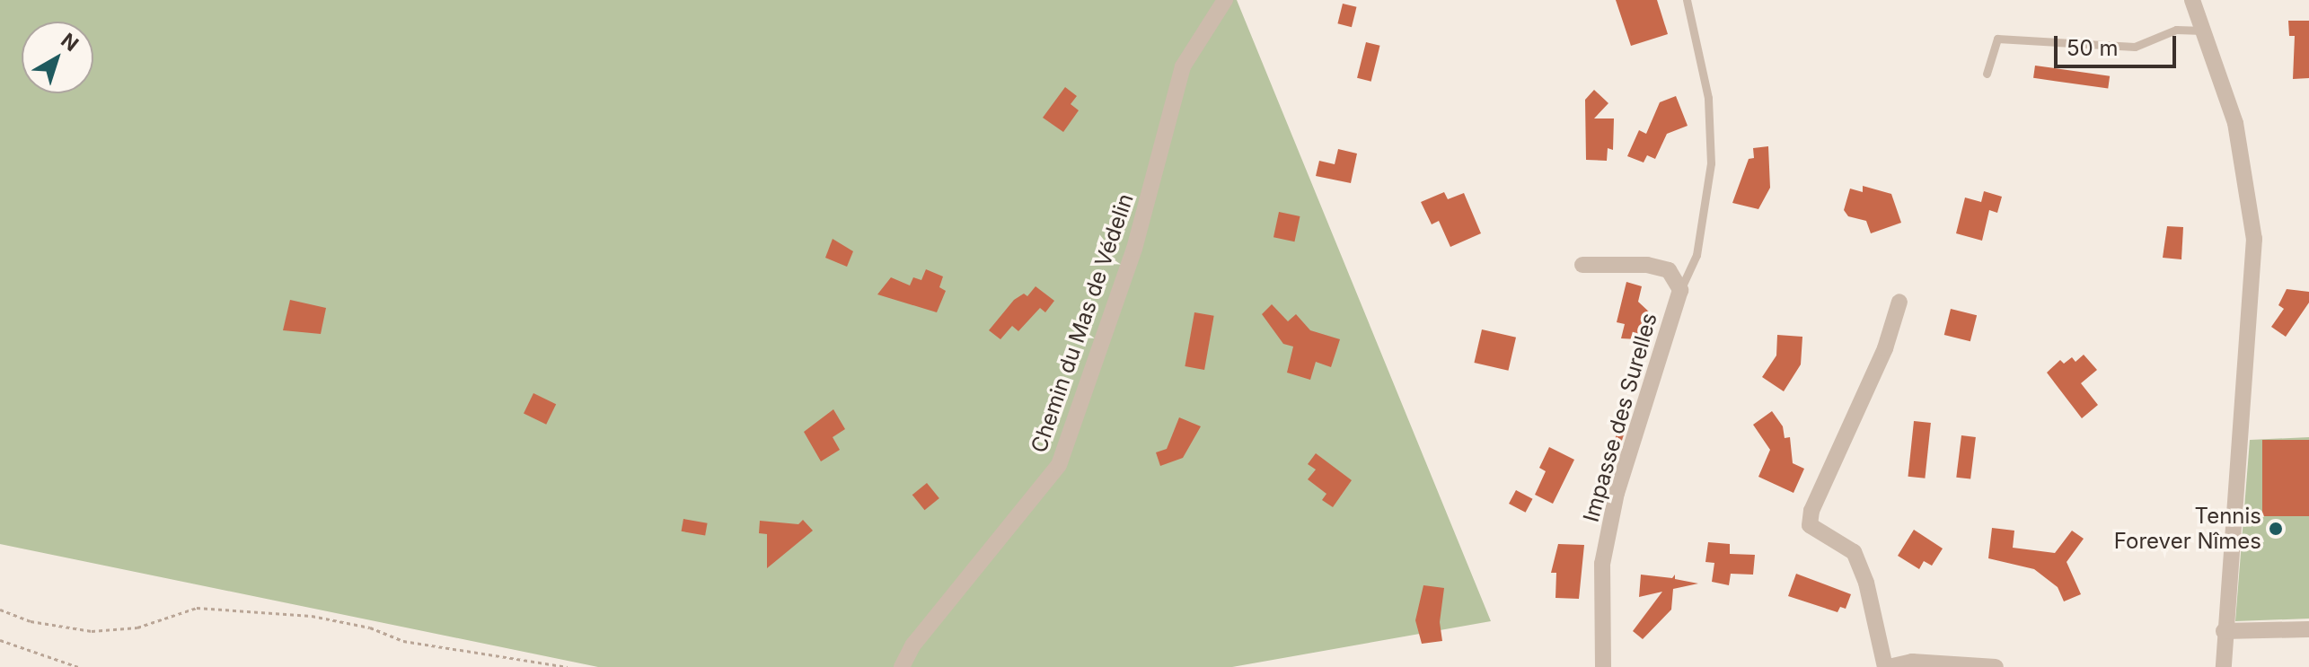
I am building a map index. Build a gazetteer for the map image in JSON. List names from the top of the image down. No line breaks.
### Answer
{"streets":{"street":["Chemin du Mas de Védelin","Impasse des Surelles"]},"places":["Tennis Forever Nîmes"],"scale_bar":"50 m","north":"top right"}
